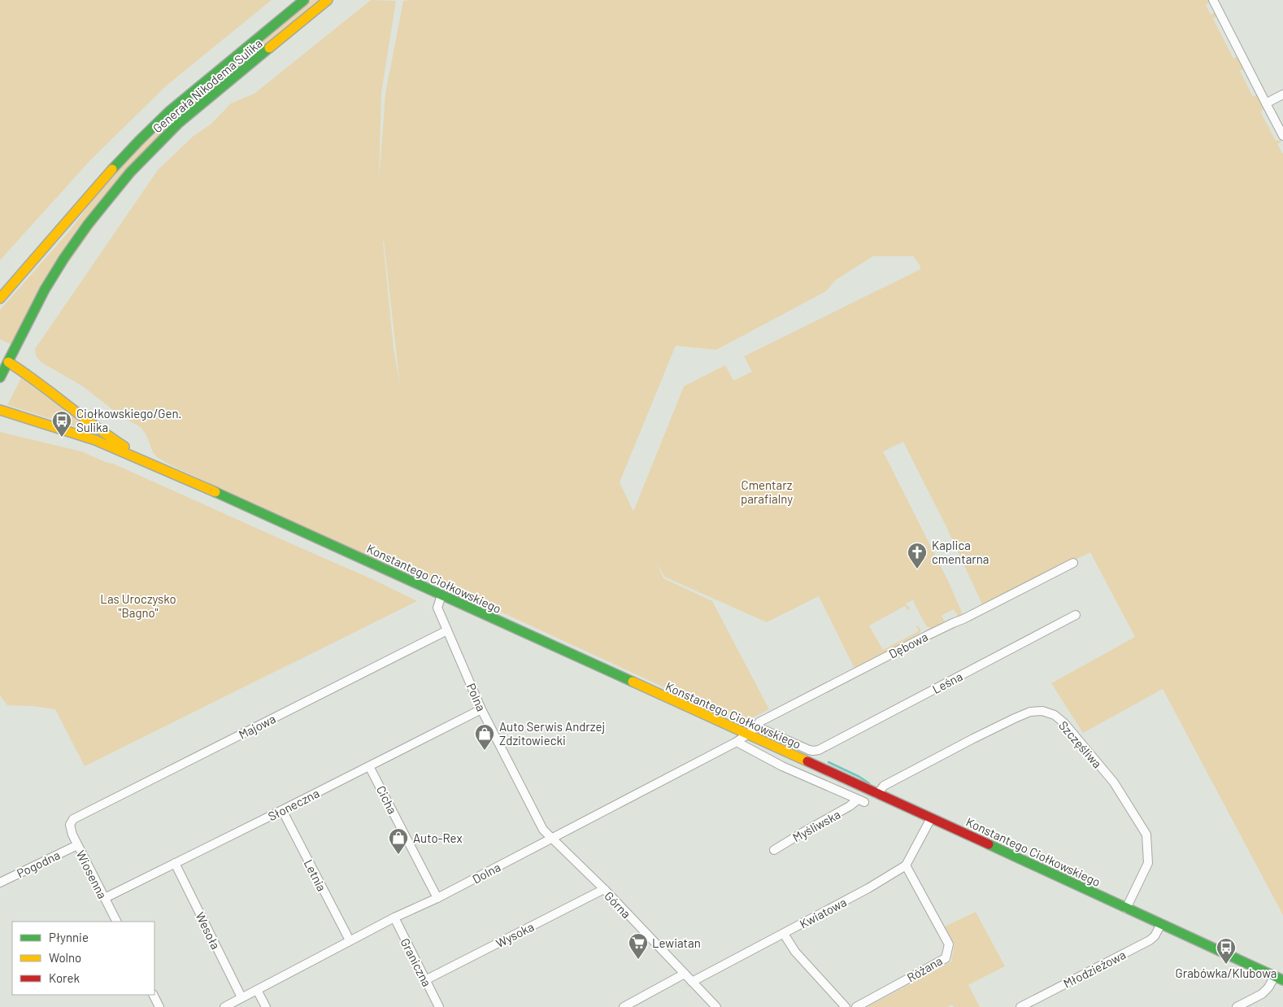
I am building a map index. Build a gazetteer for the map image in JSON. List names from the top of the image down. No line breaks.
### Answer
{"streets":{"main road":["Generała Nikodema Sulika","Konstantego Ciołkowskiego"],"street":["Dębowa","Leśna","Polna","Majowa","Szczęśliwa","Cicha","Słoneczna","Myśliwska","Pogodna","Dolna","Wiosenna","Letnia","Górna","Kwiatowa","Wesoła","Wysoka","Graniczna","Różana","Młodzieżowa"]},"crossings":[["Generała Nikodema Sulika","Konstantego Ciołkowskiego"],["Konstantego Ciołkowskiego","Dębowa"],["Konstantego Ciołkowskiego","Polna"],["Konstantego Ciołkowskiego","Szczęśliwa"],["Konstantego Ciołkowskiego","Dolna"],["Konstantego Ciołkowskiego","Młodzieżowa"],["Dębowa","Leśna"],["Dębowa","Dolna"],["Polna","Majowa"],["Polna","Słoneczna"],["Polna","Dolna"],["Polna","Górna"],["Majowa","Wiosenna"],["Cicha","Słoneczna"],["Cicha","Dolna"],["Słoneczna","Wiosenna"],["Słoneczna","Letnia"],["Słoneczna","Wesoła"],["Myśliwska","Dolna"],["Pogodna","Wiosenna"],["Dolna","Letnia"],["Dolna","Górna"],["Dolna","Wesoła"],["Dolna","Graniczna"],["Górna","Kwiatowa"],["Górna","Wysoka"],["Kwiatowa","Różana"],["Wysoka","Graniczna"]],"parks":["Cmentarz parafialny","Las Uroczysko \"Bagno\""],"places":{"bus stop":["Ciołkowskiego/Gen. Sulika","Grabówka/Klubowa"],"church":["Kaplica cmentarna"],"shop":["Auto Serwis Andrzej Zdzitowiecki","Auto-Rex"],"supermarket":["Lewiatan"]},"legend":["Płynnie","Wolno","Korek"]}
